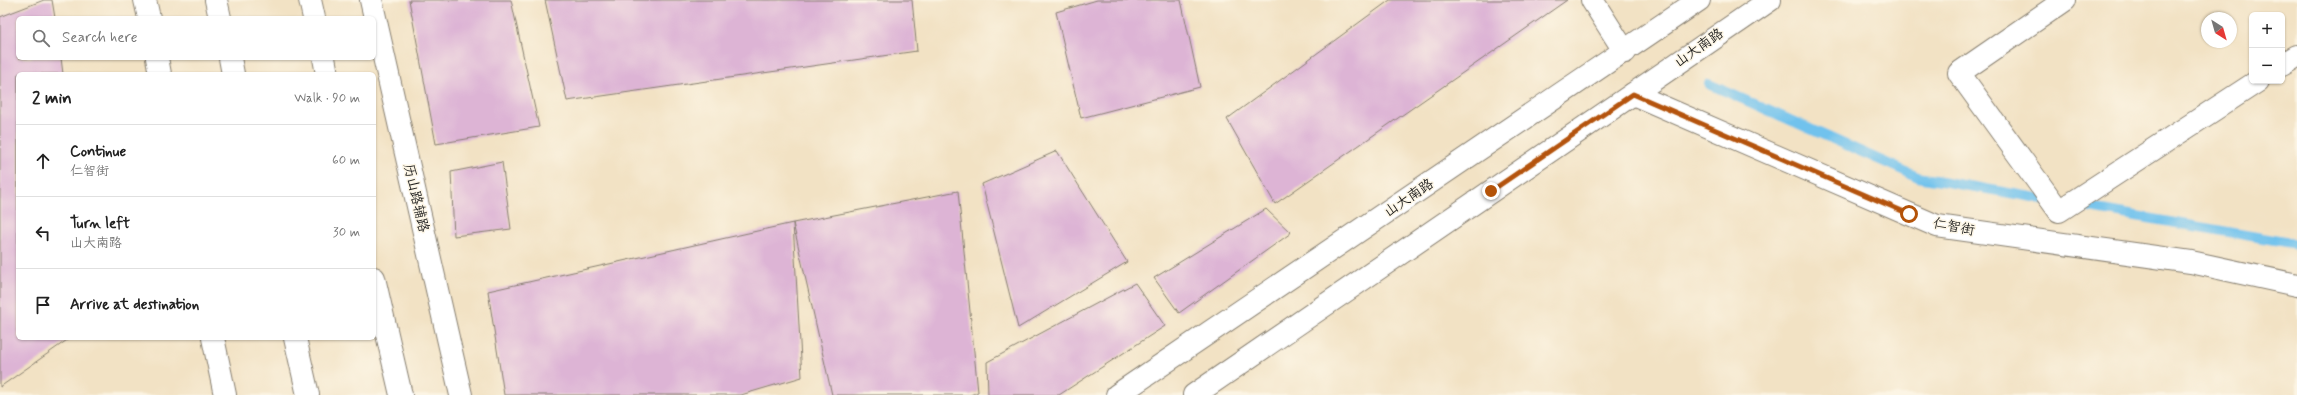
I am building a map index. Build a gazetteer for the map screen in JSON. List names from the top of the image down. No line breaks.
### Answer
{"streets":{"street":["山大南路","历山路辅路","仁智街"]},"crossings":[["山大南路","仁智街"]],"north":"bottom right","page":{"map_buttons":["+","−"],"search":"Search here","heading":["2 min","Walk · 90 m"],"list":[["Continue","仁智街","60 m"],["Turn left","山大南路","30 m"],"Arrive at destination"]}}
